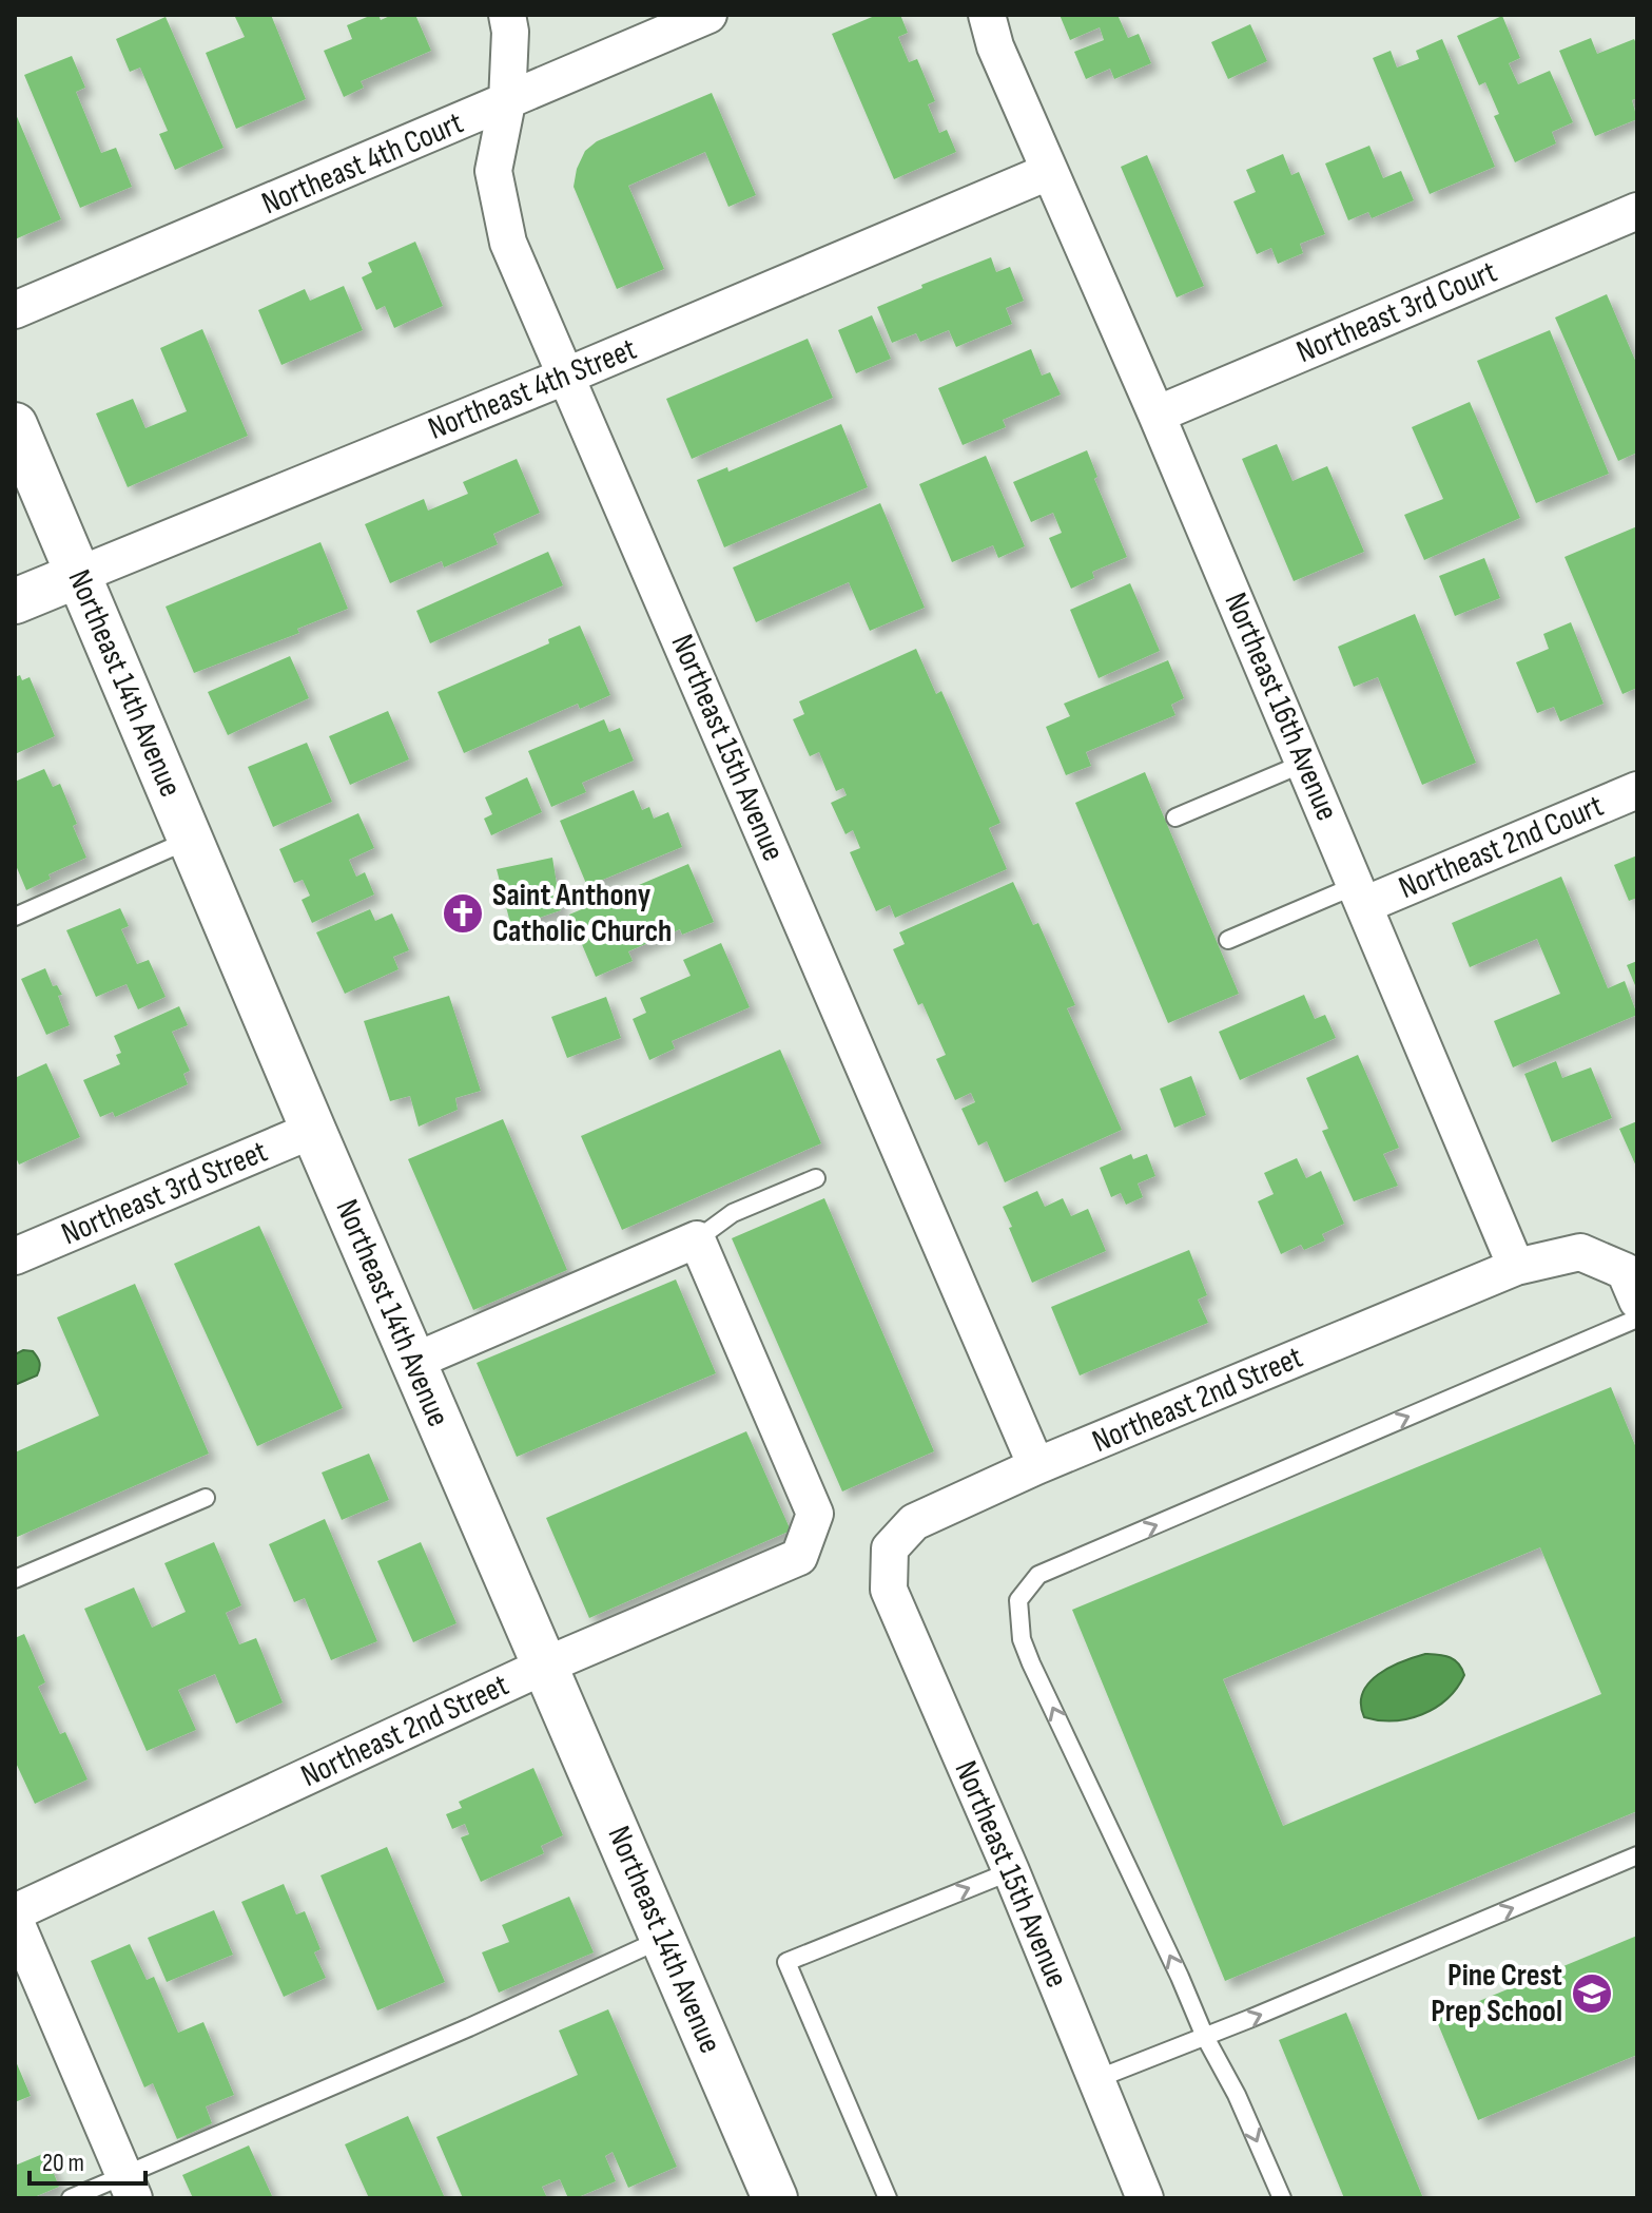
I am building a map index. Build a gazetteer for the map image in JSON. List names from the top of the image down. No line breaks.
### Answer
{"streets":{"street":["Northeast 4th Court","Northeast 3rd Court","Northeast 4th Street","Northeast 14th Avenue","Northeast 16th Avenue","Northeast 15th Avenue","Northeast 2nd Court","Northeast 3rd Street","Northeast 2nd Street"]},"crossings":[["Northeast 4th Court","Northeast 15th Avenue"],["Northeast 3rd Court","Northeast 16th Avenue"],["Northeast 4th Street","Northeast 14th Avenue"],["Northeast 4th Street","Northeast 16th Avenue"],["Northeast 4th Street","Northeast 15th Avenue"],["Northeast 14th Avenue","Northeast 3rd Street"],["Northeast 14th Avenue","Northeast 2nd Street"],["Northeast 16th Avenue","Northeast 2nd Court"],["Northeast 16th Avenue","Northeast 2nd Street"],["Northeast 15th Avenue","Northeast 2nd Street"]],"places":{"church":["Saint Anthony Catholic Church"],"school or university":["Pine Crest Prep School"]},"scale_bar":"20 m"}
